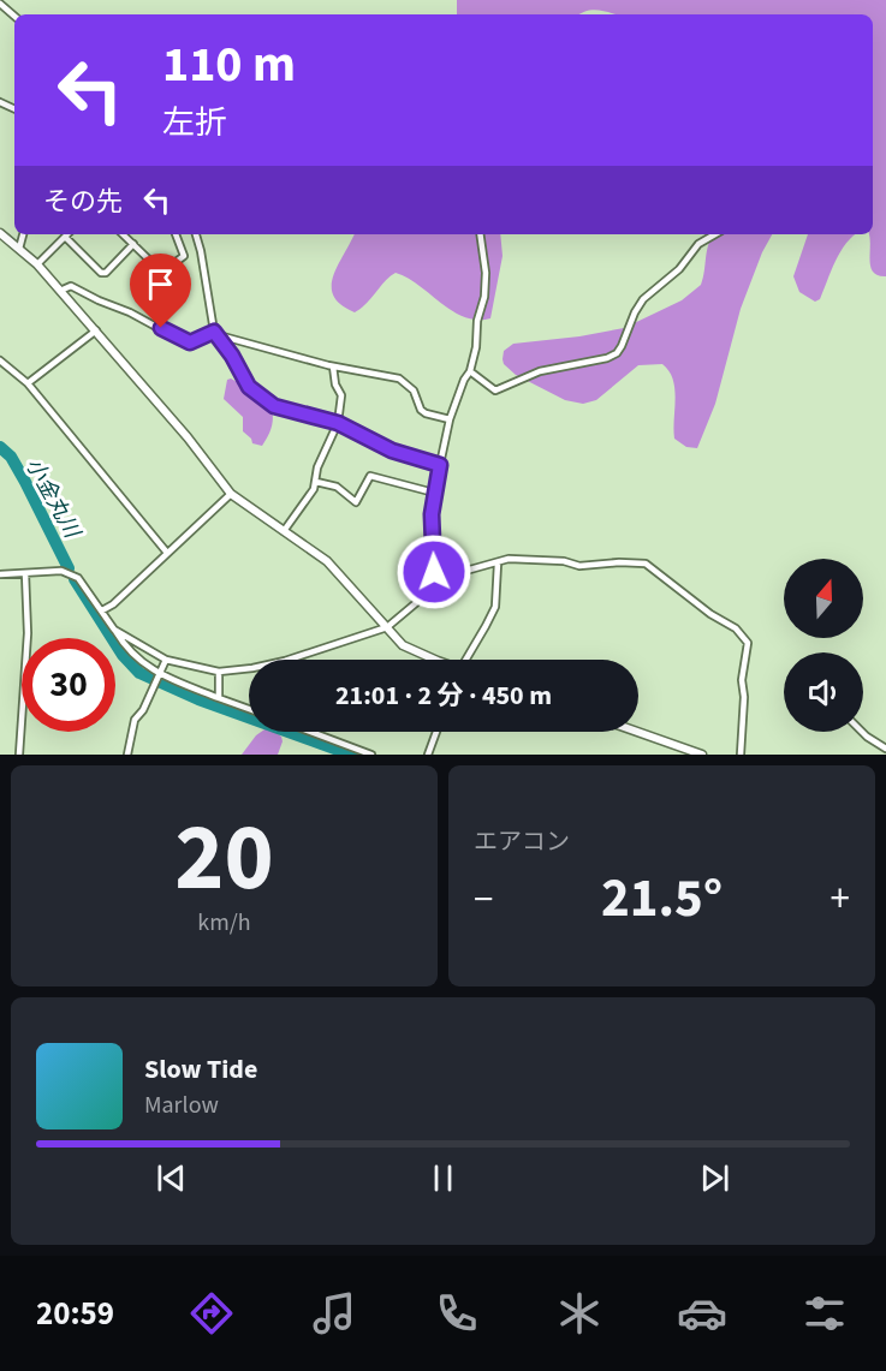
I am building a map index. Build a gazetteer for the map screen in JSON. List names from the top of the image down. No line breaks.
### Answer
{"water":["小金丸川"],"north":"top","page":{"turn":["110 m","左折"],"then":"その先","limit":"30","trip":"21:01 · 2 分 · 450 m","tile":[["20","km/h"],"エアコン"],"heat":["−","21.5°","+"],"song":["Slow Tide","Marlow"],"tabs":"20:59"}}
